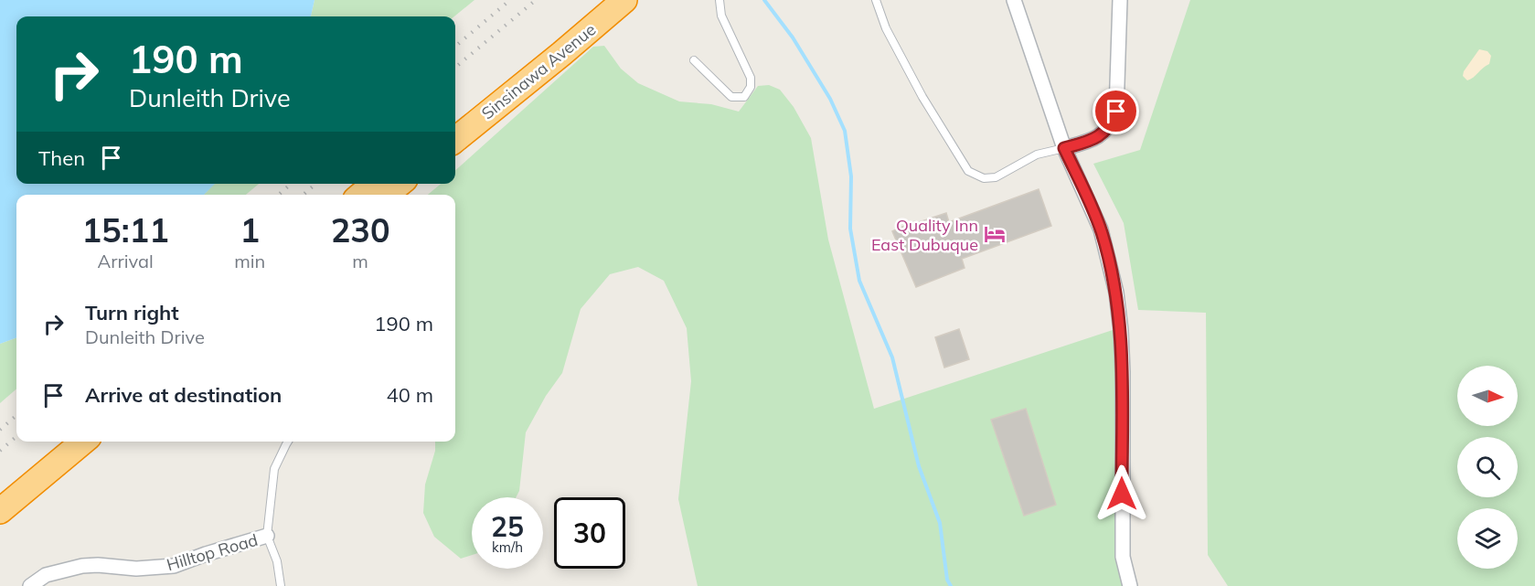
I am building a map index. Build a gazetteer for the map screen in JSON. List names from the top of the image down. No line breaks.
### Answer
{"streets":{"highway":["Sinsinawa Avenue"],"street":["Hilltop Road"]},"places":{"hotel":["Quality Inn East Dubuque"]},"north":"right","page":{"turn":["190 m","Dunleith Drive"],"then":"Then","eta":["15:11","Arrival","1","min","230","m"],"list":[{"name":"Turn right","note":"Dunleith Drive","value":"190 m"},{"name":"Arrive at destination","value":"40 m"}],"speed":"25 km/h","limit":"30"}}
